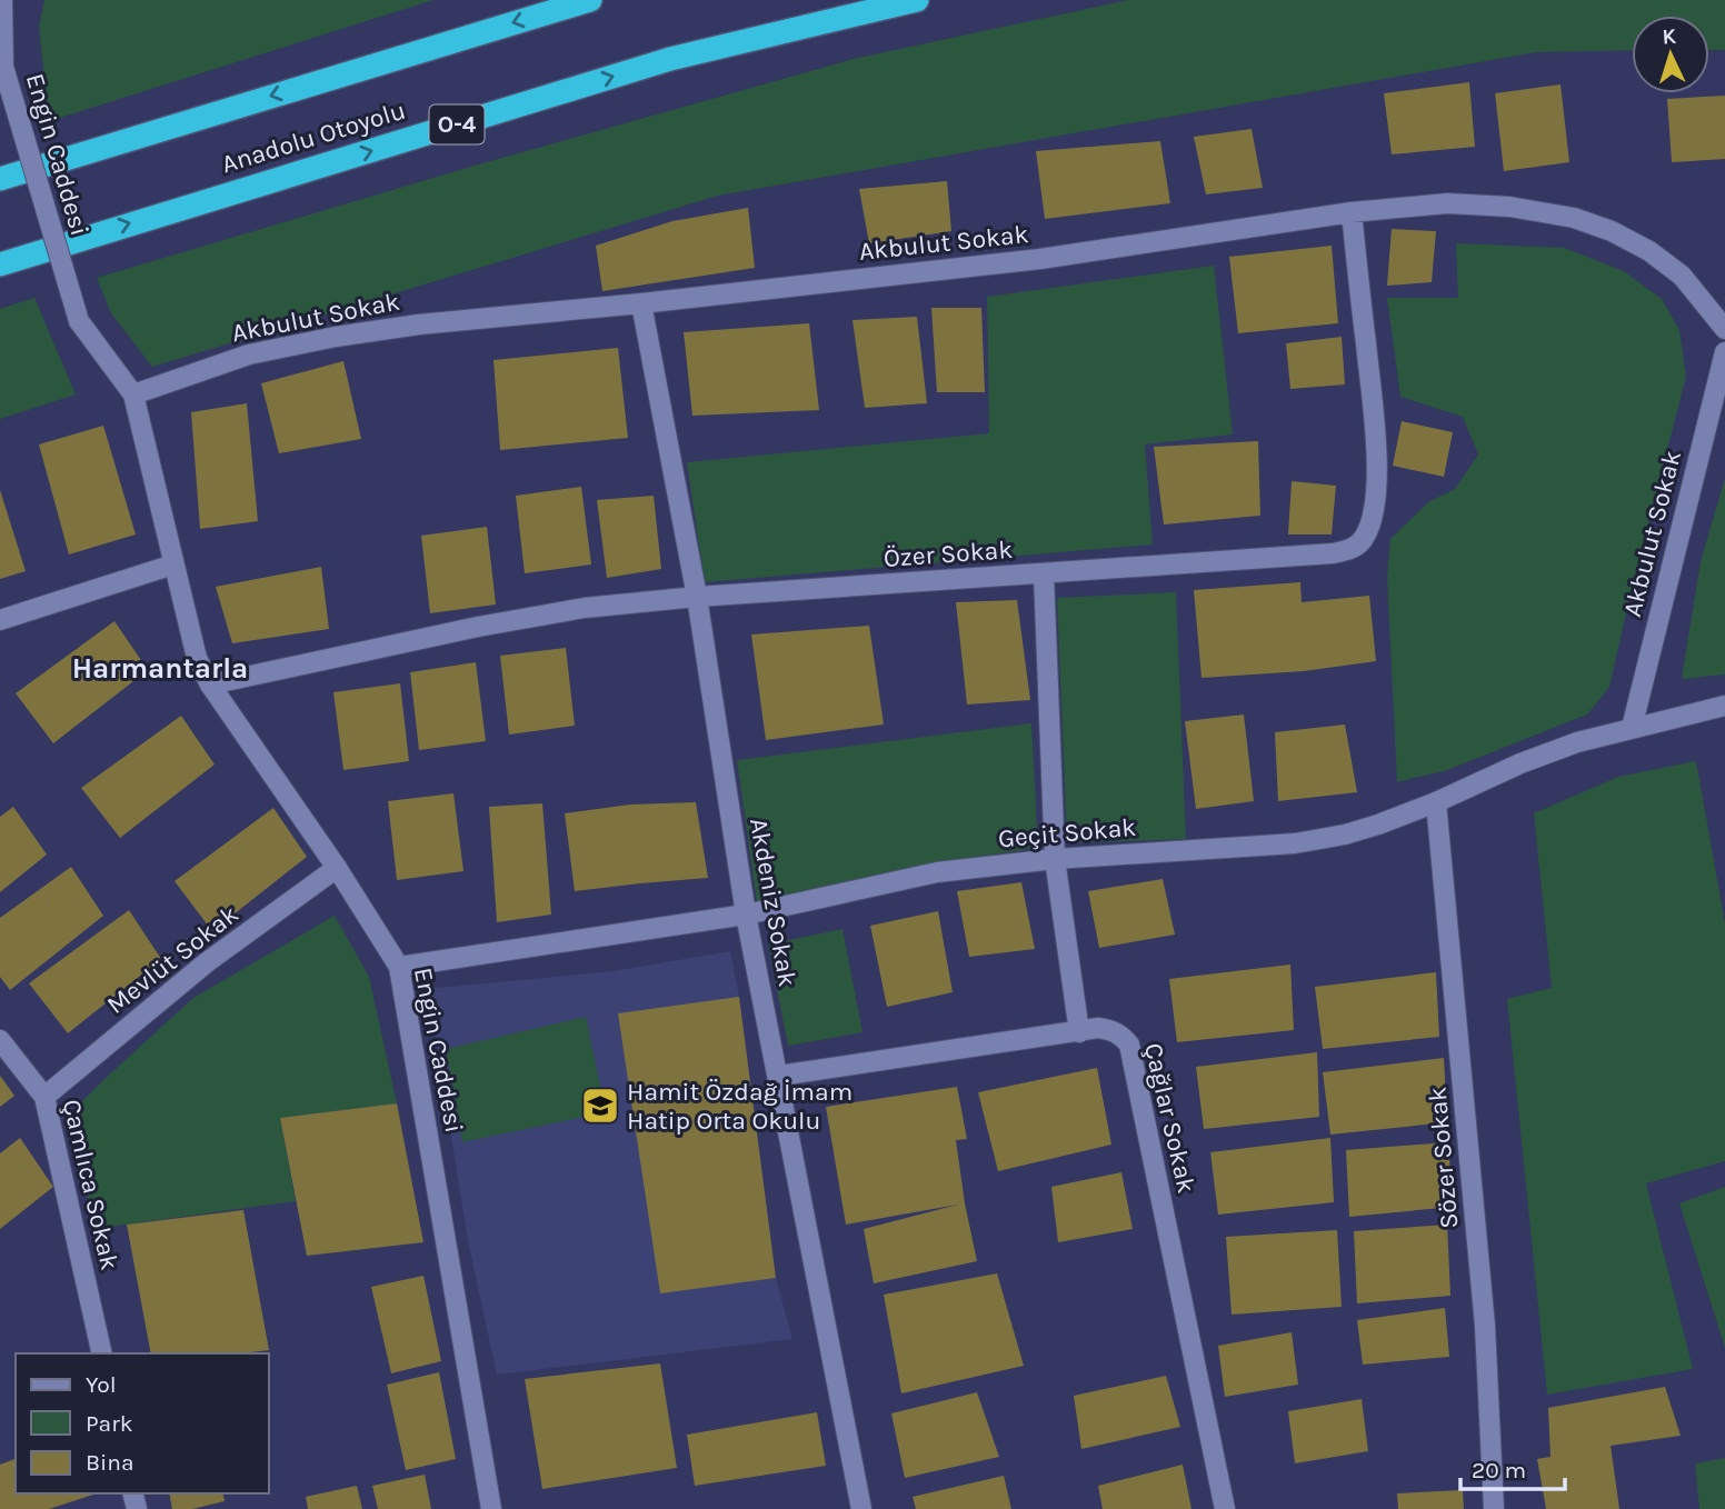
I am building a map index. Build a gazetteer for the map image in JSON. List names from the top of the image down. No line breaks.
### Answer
{"streets":{"highway":["O-4","Anadolu Otoyolu"],"street":["Engin Caddesi","Akbulut Sokak","Özer Sokak","Geçit Sokak","Akdeniz Sokak","Mevlüt Sokak","Çağlar Sokak","Sözer Sokak","Çamlıca Sokak"]},"crossings":[["Engin Caddesi","Akbulut Sokak"],["Engin Caddesi","Özer Sokak"],["Engin Caddesi","Geçit Sokak"],["Engin Caddesi","Mevlüt Sokak"],["Akbulut Sokak","Özer Sokak"],["Akbulut Sokak","Geçit Sokak"],["Akbulut Sokak","Akdeniz Sokak"],["Özer Sokak","Akdeniz Sokak"],["Geçit Sokak","Akdeniz Sokak"],["Geçit Sokak","Sözer Sokak"],["Akdeniz Sokak","Çağlar Sokak"],["Mevlüt Sokak","Çamlıca Sokak"]],"districts":["Harmantarla"],"places":{"school or university":["Hamit Özdağ İmam Hatip Orta Okulu"]},"legend":["Yol","Park","Bina"],"scale_bar":"20 m","north":"top"}
